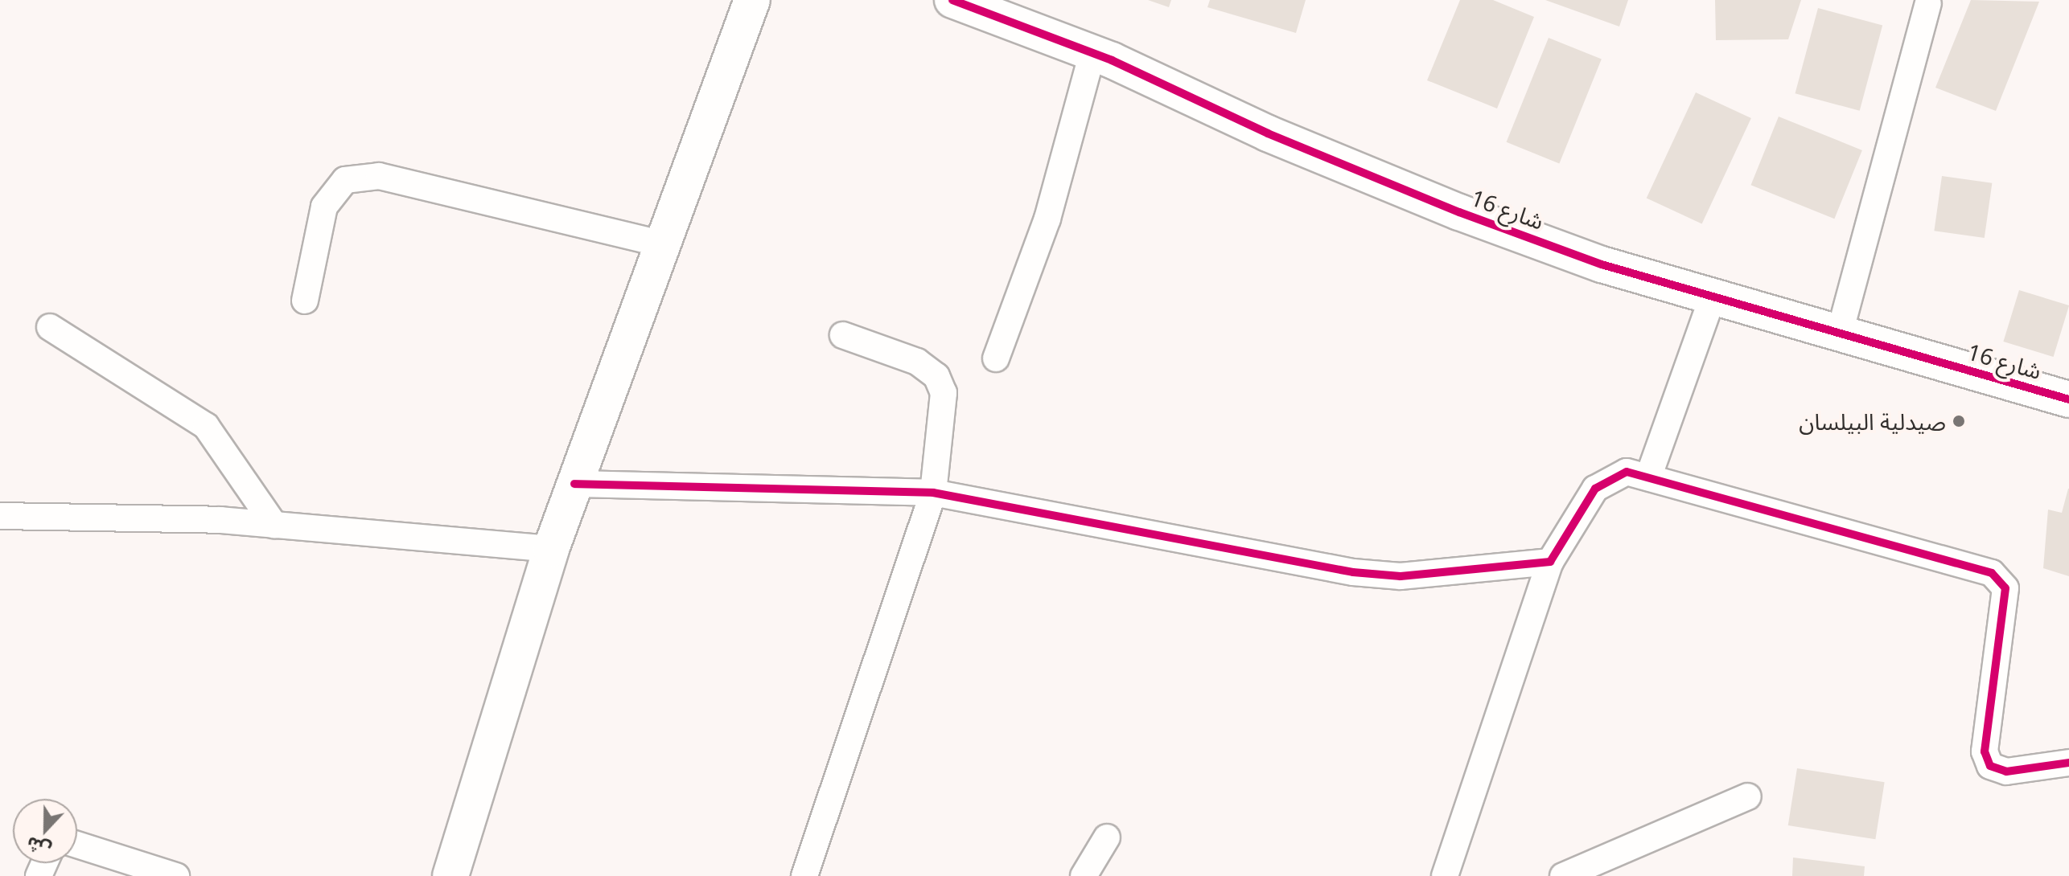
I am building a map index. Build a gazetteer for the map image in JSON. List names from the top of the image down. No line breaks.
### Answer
{"streets":{"street":["شارع 16"]},"places":["صيدلية البيلسان"],"north":"bottom"}
